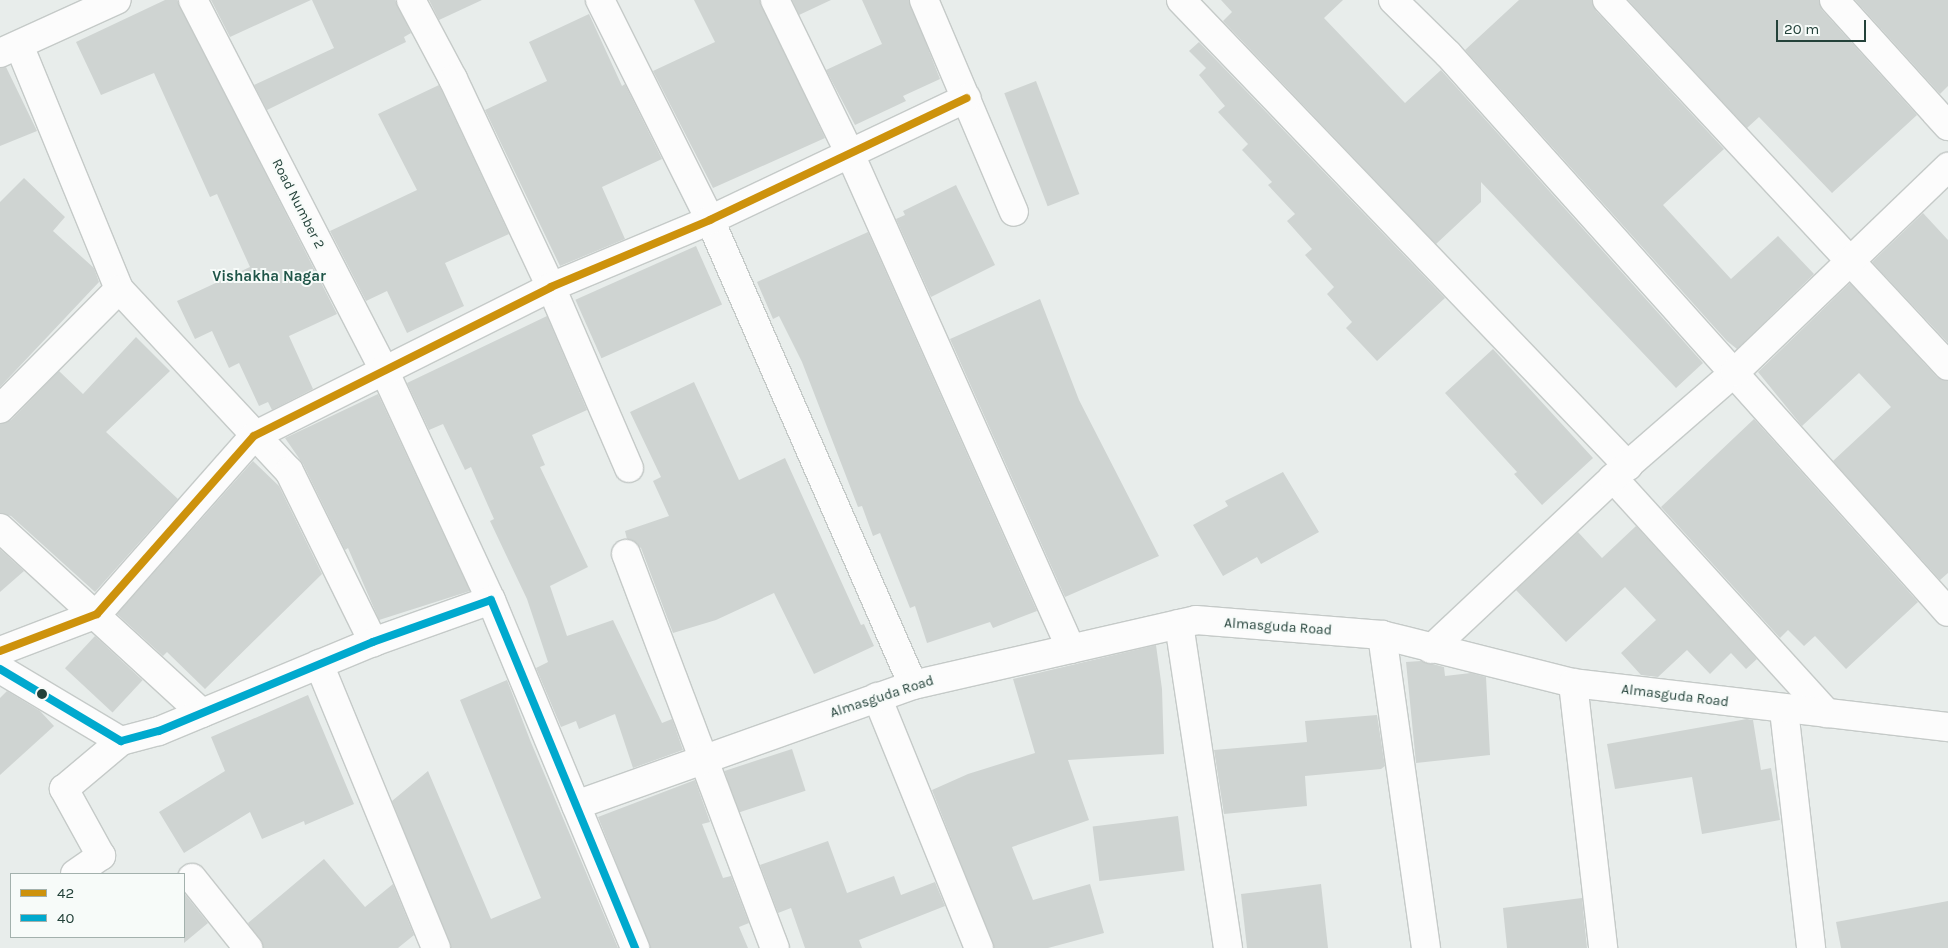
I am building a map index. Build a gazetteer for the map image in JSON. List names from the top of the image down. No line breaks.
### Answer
{"streets":{"street":["Road Number 2","Almasguda Road"]},"districts":["Vishakha Nagar"],"lines":["transit line 42","transit line 40"],"legend":["42","40"],"scale_bar":"20 m"}
